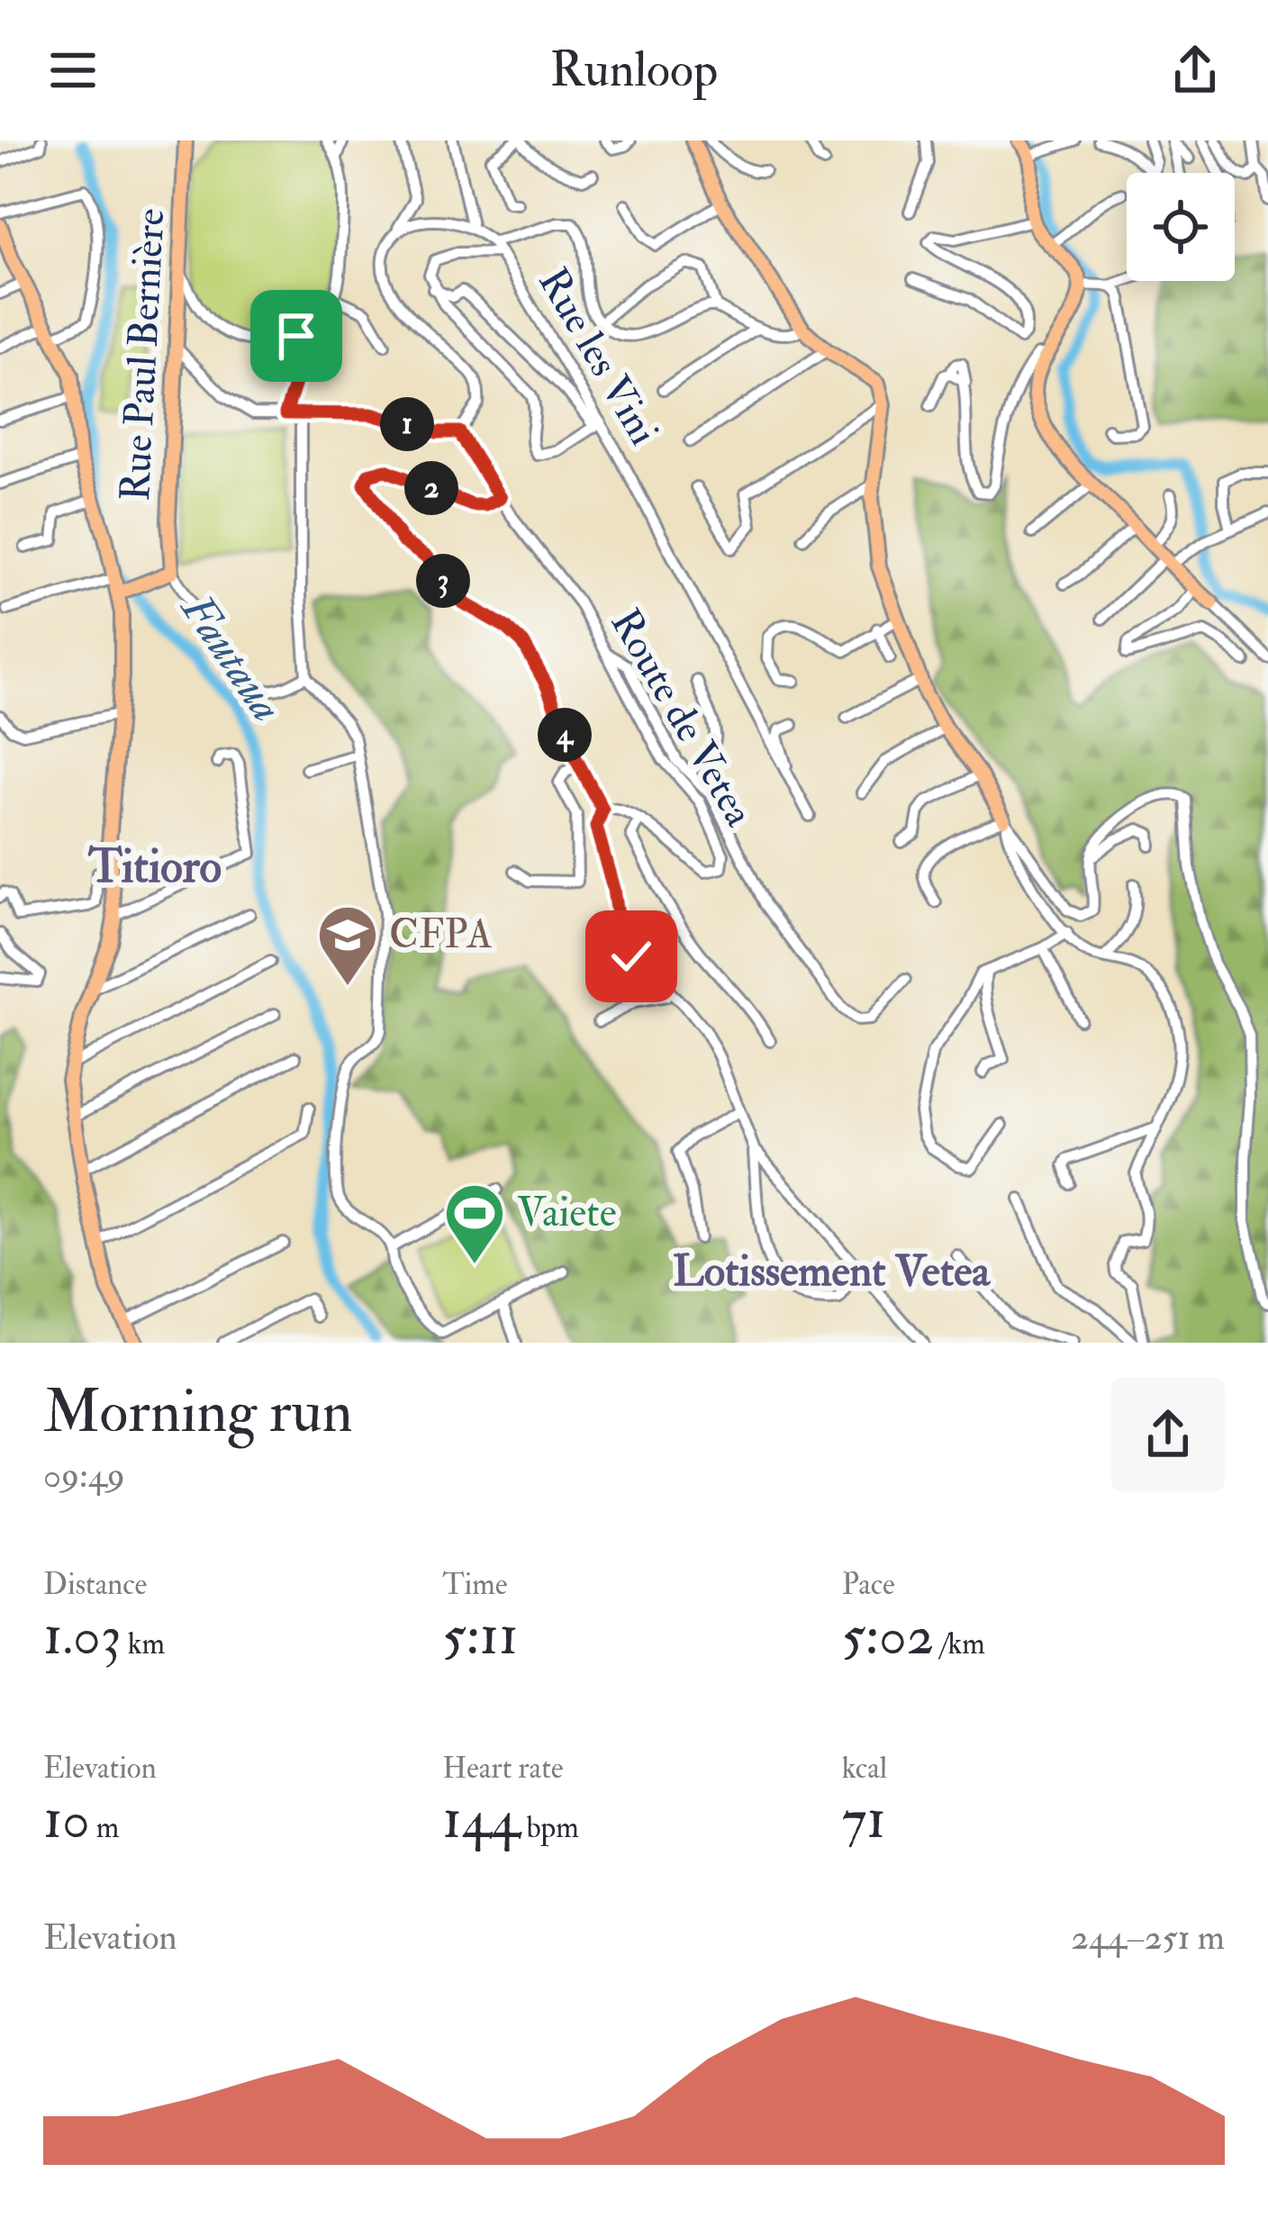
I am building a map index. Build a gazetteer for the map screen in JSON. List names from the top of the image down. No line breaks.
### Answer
{"streets":{"main road":["Rue Paul Bernière"],"street":["Rue les Vini","Route de Vetea"]},"districts":["Titioro","Lotissement Vetea"],"water":["Fautaua"],"places":{"school or university":["CFPA"],"sports":["Vaiete"]},"page":{"header":"Runloop","pins":["1","2","3","4"],"heading":["Morning run","09:49"],"stats":[["Distance","1.03 km"],["Time","5:11"],["Pace","5:02 /km"],["Elevation","10 m"],["Heart rate","144 bpm"],["kcal","71"]],"chart":["Elevation","244–251 m"]}}
